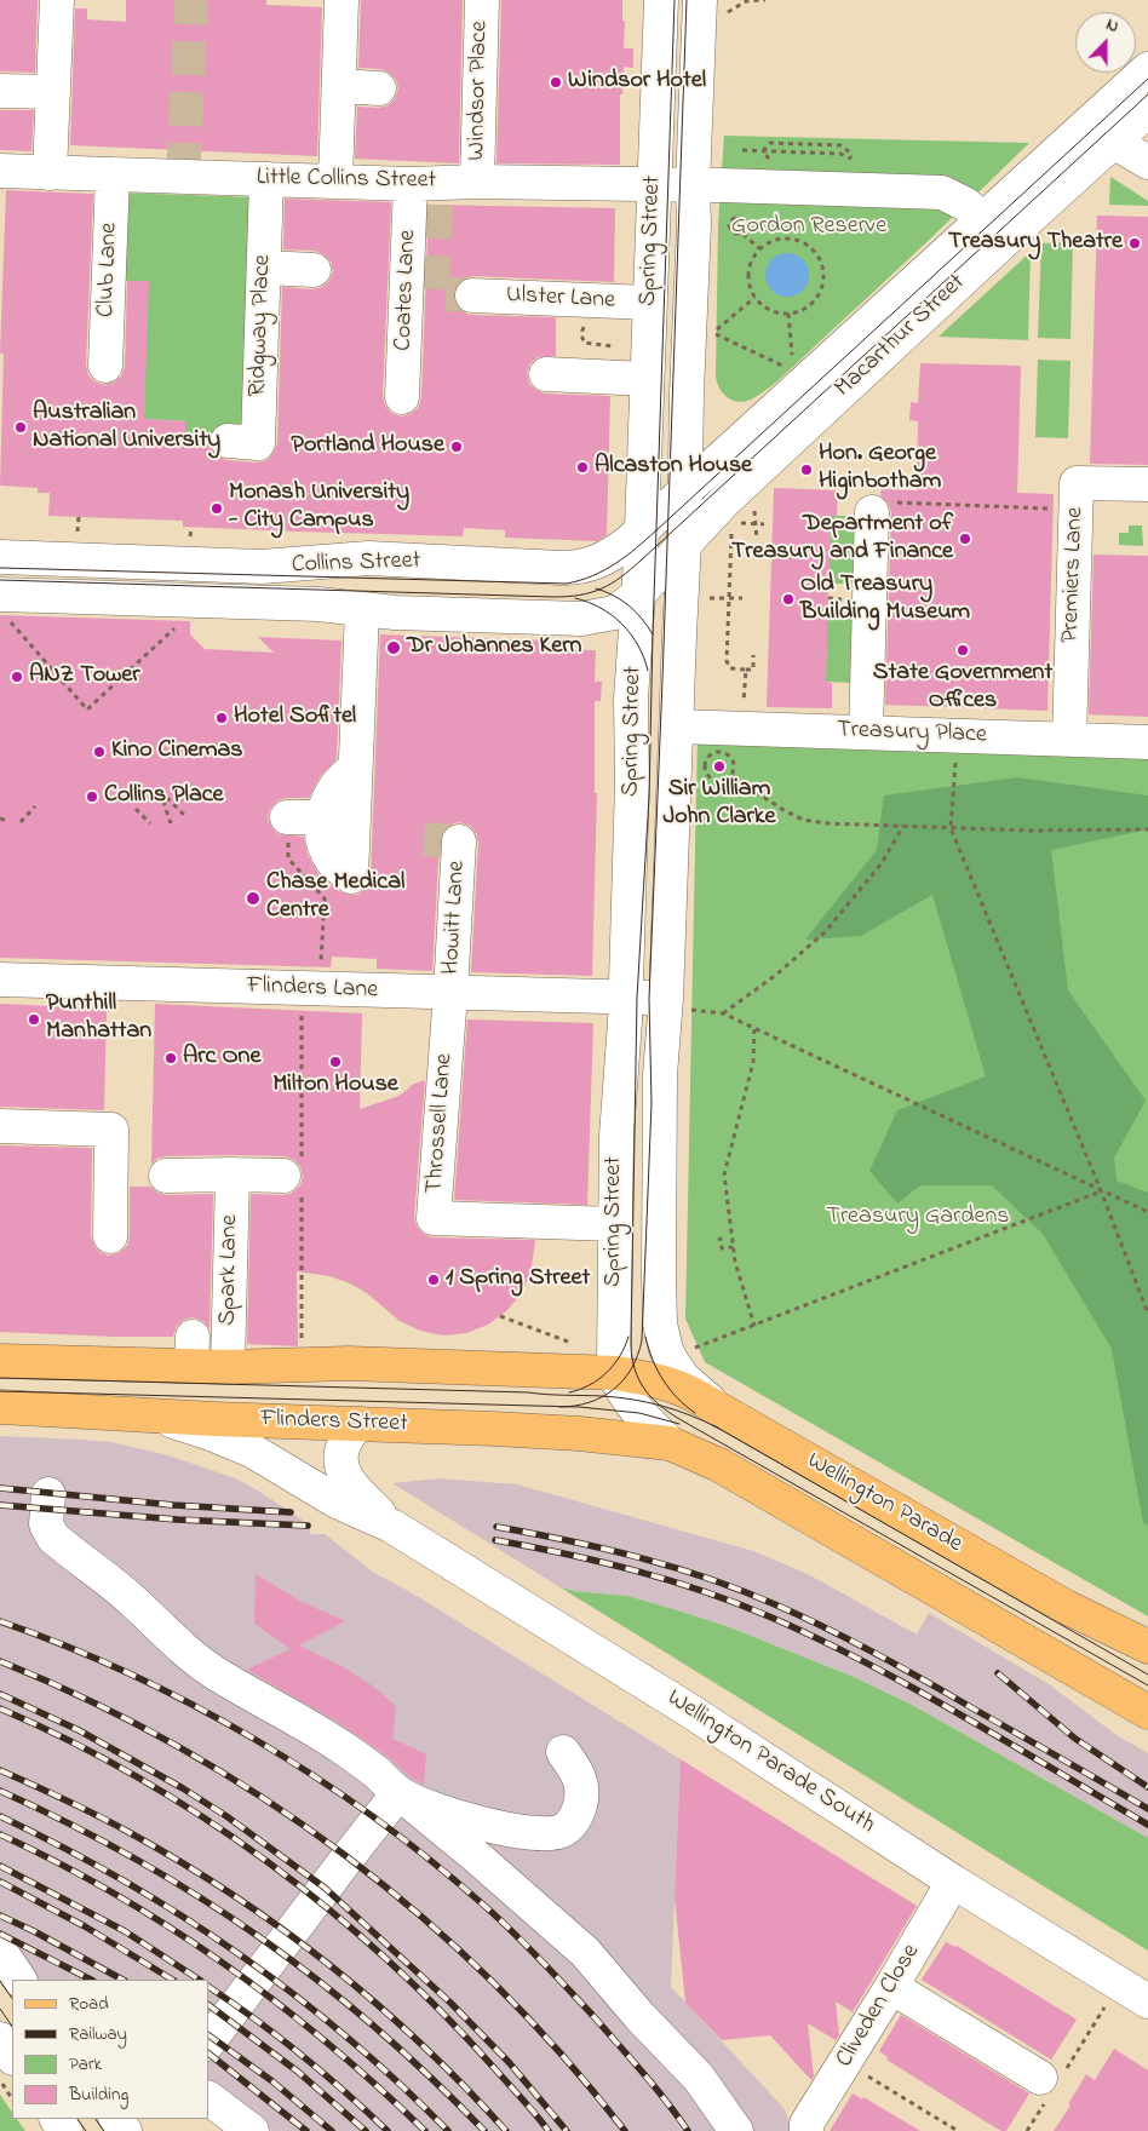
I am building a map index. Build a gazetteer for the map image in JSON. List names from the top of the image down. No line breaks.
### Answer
{"streets":{"main road":["Flinders Street","Wellington Parade"],"street":["Windsor Place","Little Collins Street","Spring Street","Club Lane","Coates Lane","Ulster Lane","Ridgway Place","Macarthur Street","Collins Street","Premiers Lane","Treasury Place","Howitt Lane","Flinders Lane","Throssell Lane","Spark Lane","Wellington Parade South","Cliveden Close"]},"crossings":[["Windsor Place","Little Collins Street"],["Little Collins Street","Spring Street"],["Little Collins Street","Club Lane"],["Little Collins Street","Coates Lane"],["Little Collins Street","Ridgway Place"],["Spring Street","Ulster Lane"],["Spring Street","Macarthur Street"],["Spring Street","Collins Street"],["Spring Street","Treasury Place"],["Spring Street","Flinders Lane"],["Spring Street","Throssell Lane"],["Spring Street","Flinders Street"],["Spring Street","Wellington Parade"],["Macarthur Street","Collins Street"],["Premiers Lane","Treasury Place"],["Howitt Lane","Flinders Lane"],["Howitt Lane","Throssell Lane"],["Flinders Lane","Throssell Lane"],["Flinders Street","Wellington Parade"],["Flinders Street","Wellington Parade South"],["Wellington Parade South","Cliveden Close"]],"parks":["Gordon Reserve","Treasury Gardens"],"places":["Windsor Hotel","Treasury Theatre","Australian National University","Portland House","Alcaston House","Hon. George Higinbotham","Monash University - City Campus","Department of Treasury and Finance","Old Treasury Building Museum","Dr Johannes Kern","State Government Offices","ANZ Tower","Hotel Sofitel","Kino Cinemas","Sir William John Clarke","Collins Place","Chase Medical Centre","Punthill Manhattan","Arc One","Milton House","1 Spring Street"],"legend":["Road","Railway","Park","Building"],"north":"top"}
